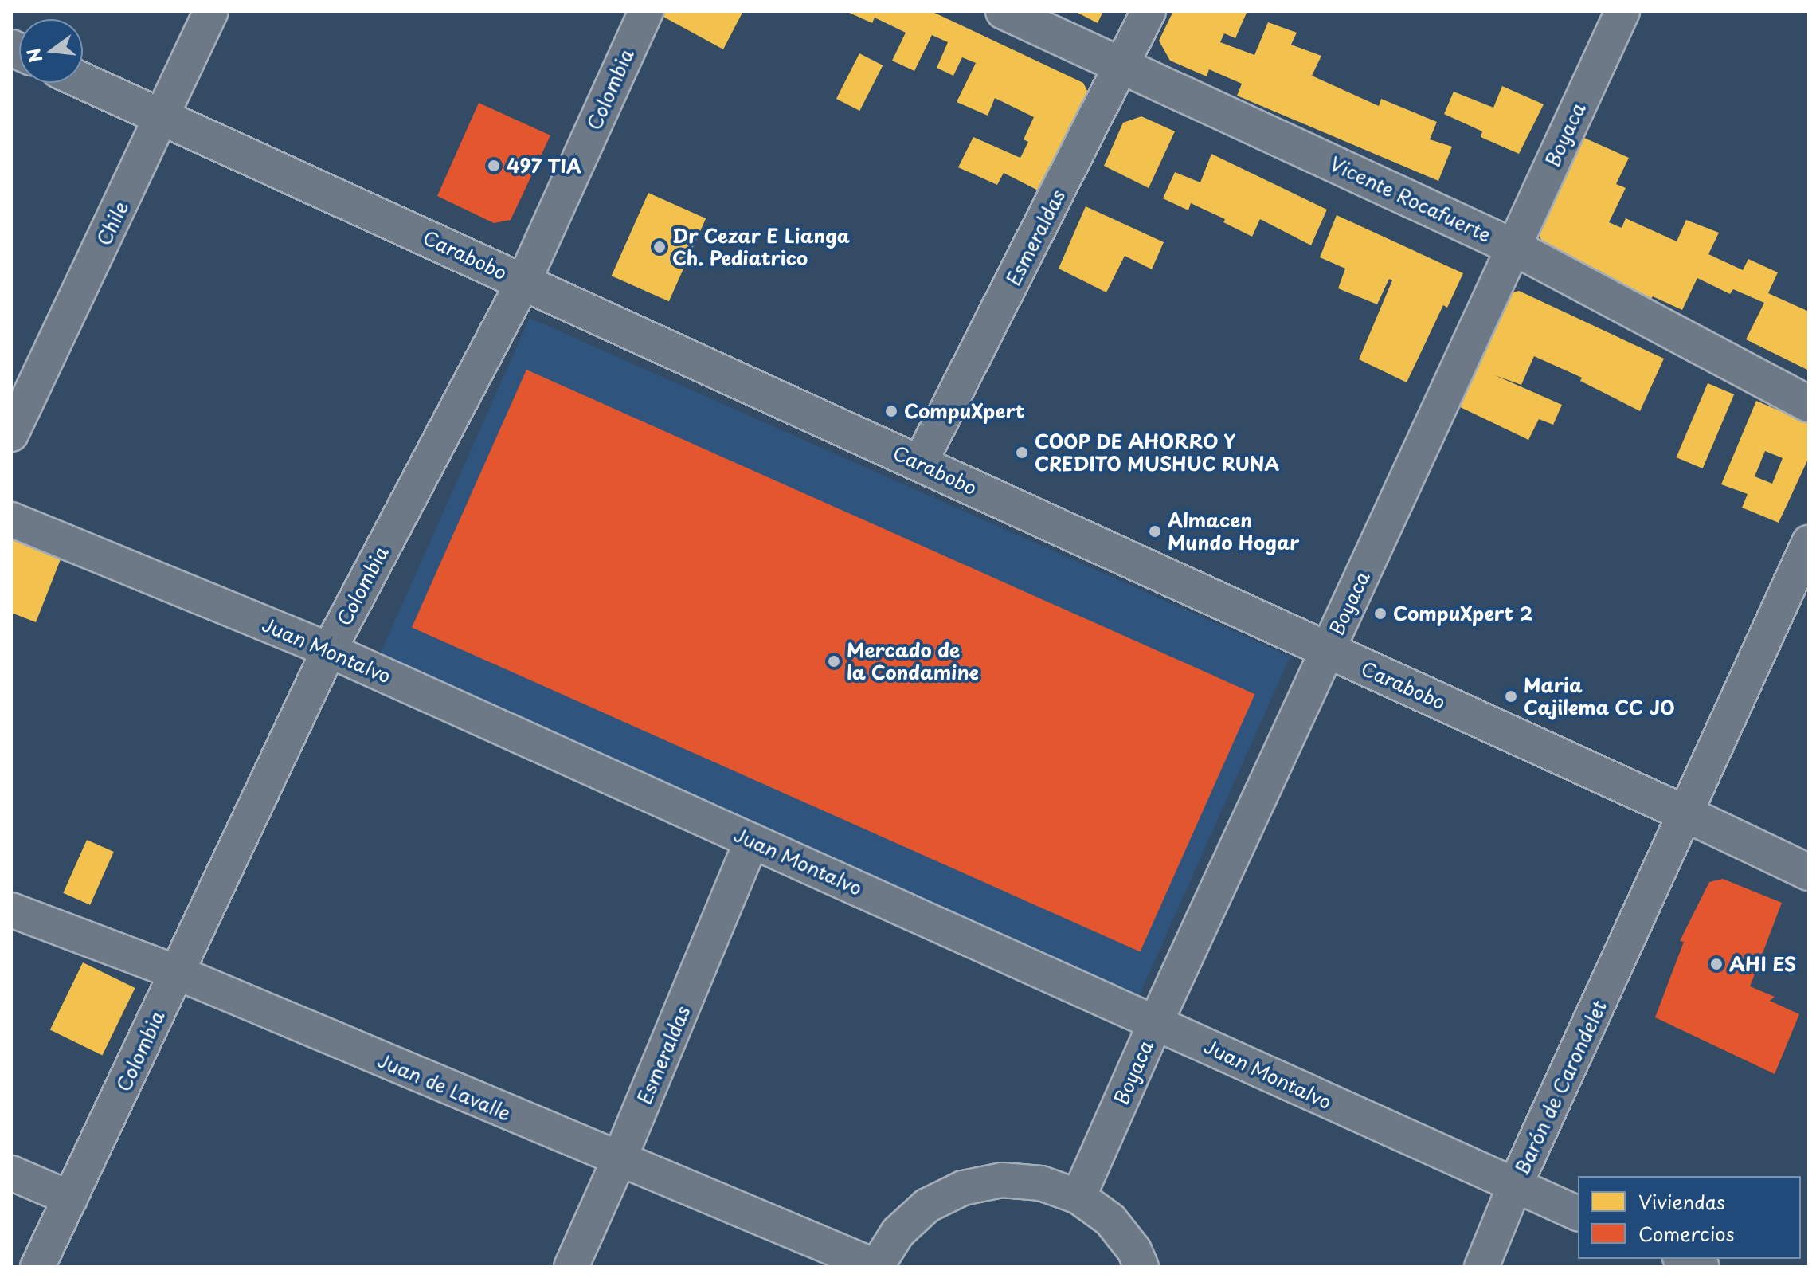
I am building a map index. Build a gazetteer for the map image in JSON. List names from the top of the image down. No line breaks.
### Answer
{"streets":{"main road":["Vicente Rocafuerte","Carabobo"],"street":["Colombia","Boyaca","Chile","Esmeraldas","Juan Montalvo","Juan de Lavalle","Barón de Carondelet"]},"crossings":[["Colombia","Carabobo"],["Colombia","Juan Montalvo"],["Colombia","Juan de Lavalle"],["Boyaca","Vicente Rocafuerte"],["Boyaca","Carabobo"],["Boyaca","Juan Montalvo"],["Vicente Rocafuerte","Esmeraldas"],["Chile","Carabobo"],["Esmeraldas","Carabobo"],["Esmeraldas","Juan Montalvo"],["Esmeraldas","Juan de Lavalle"],["Carabobo","Barón de Carondelet"],["Juan Montalvo","Barón de Carondelet"]],"places":["497 TIA","Dr Cezar E Lianga Ch. Pediatrico","CompuXpert","COOP DE AHORRO Y CREDITO MUSHUC RUNA","Almacen Mundo Hogar","CompuXpert 2","Mercado de la Condamine","Maria Cajilema CC JO","AHI ES"],"legend":["Viviendas","Comercios"],"north":"left"}
